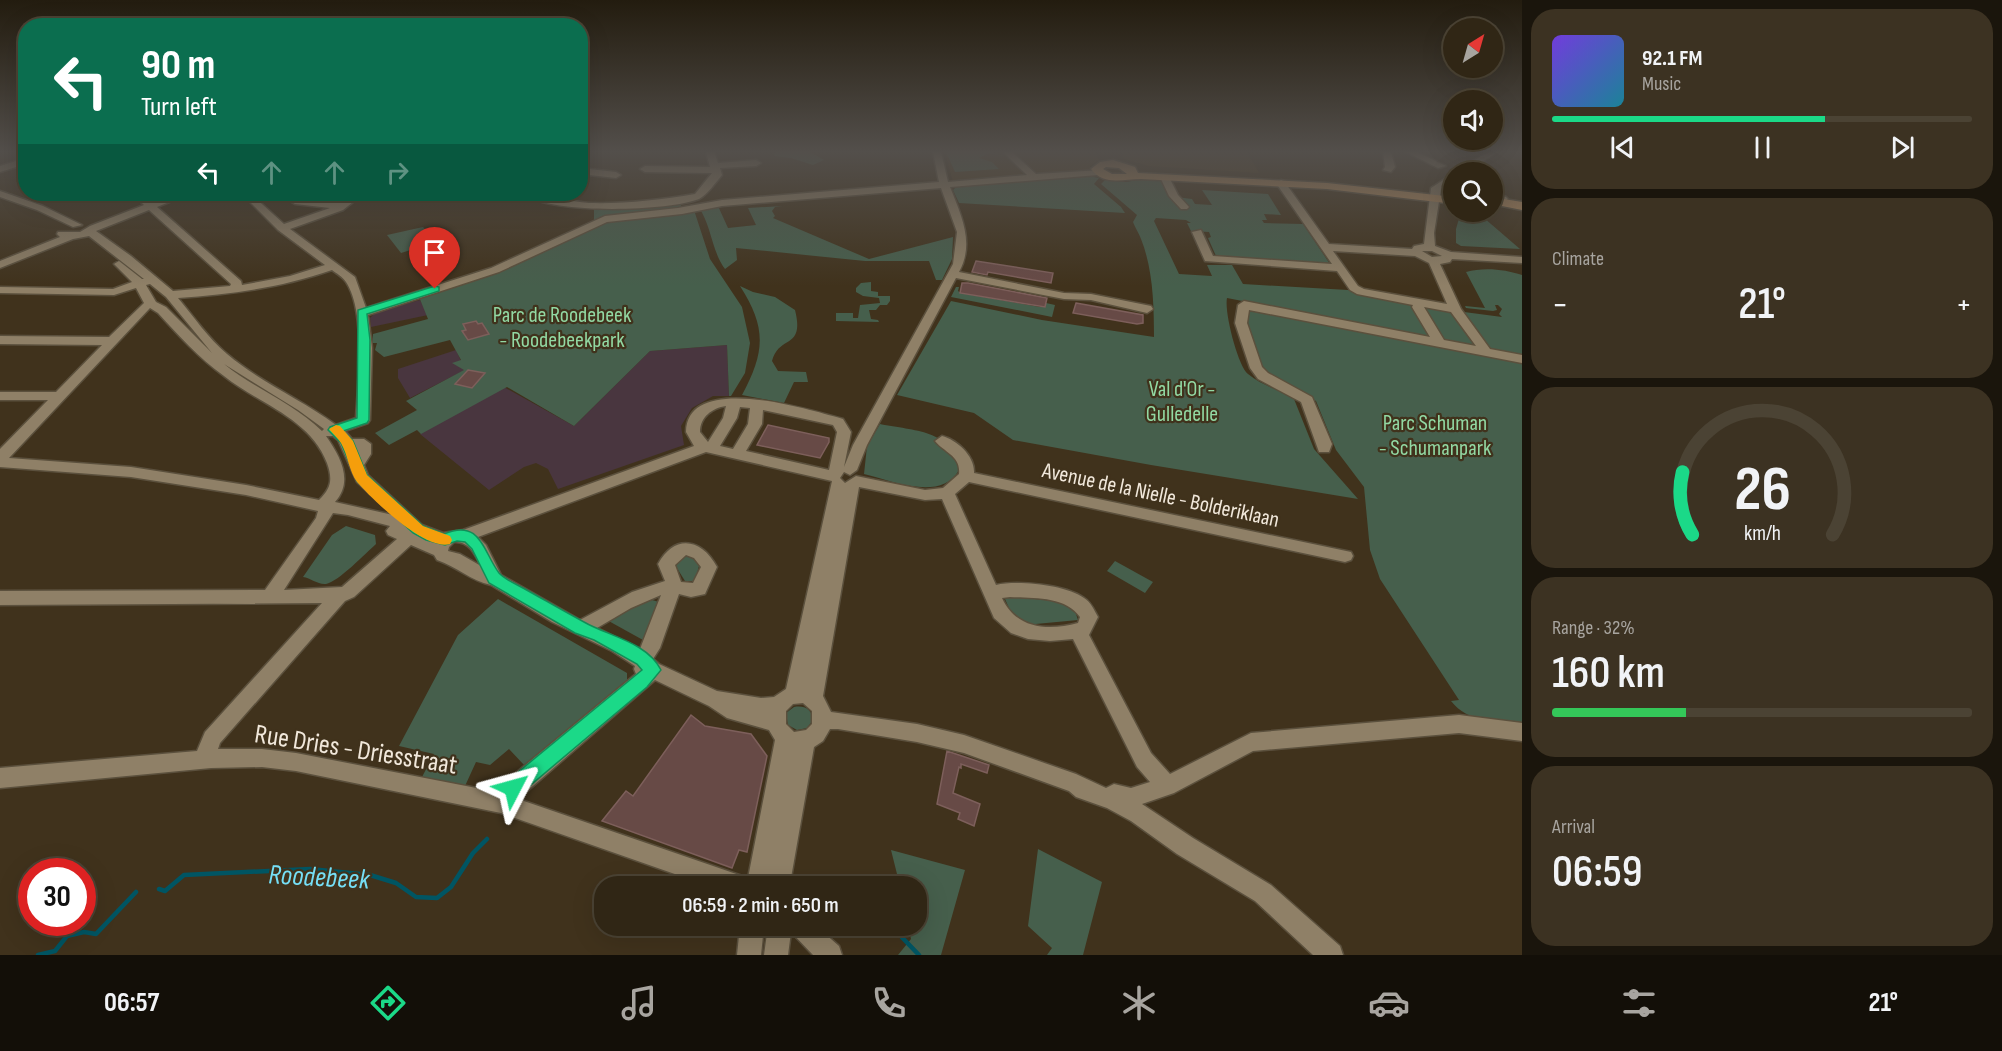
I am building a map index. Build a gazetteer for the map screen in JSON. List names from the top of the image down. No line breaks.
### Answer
{"streets":{"street":["Avenue de la Nielle - Bolderiklaan","Rue Dries - Driesstraat"]},"water":["Roodebeek"],"parks":["Parc de Roodebeek - Roodebeekpark","Val d'Or - Gulledelle","Parc Schuman - Schumanpark"],"north":"top right","page":{"turn":["90 m","Turn left"],"song":["92.1 FM","Music"],"tile":["Climate",["Range · 32%","160 km"],["Arrival","06:59"]],"heat":["−","21°","+"],"limit":"30","trip":"06:59 · 2 min · 650 m","tabs":["06:57","21°"],"gauge":["26","km/h"]}}
